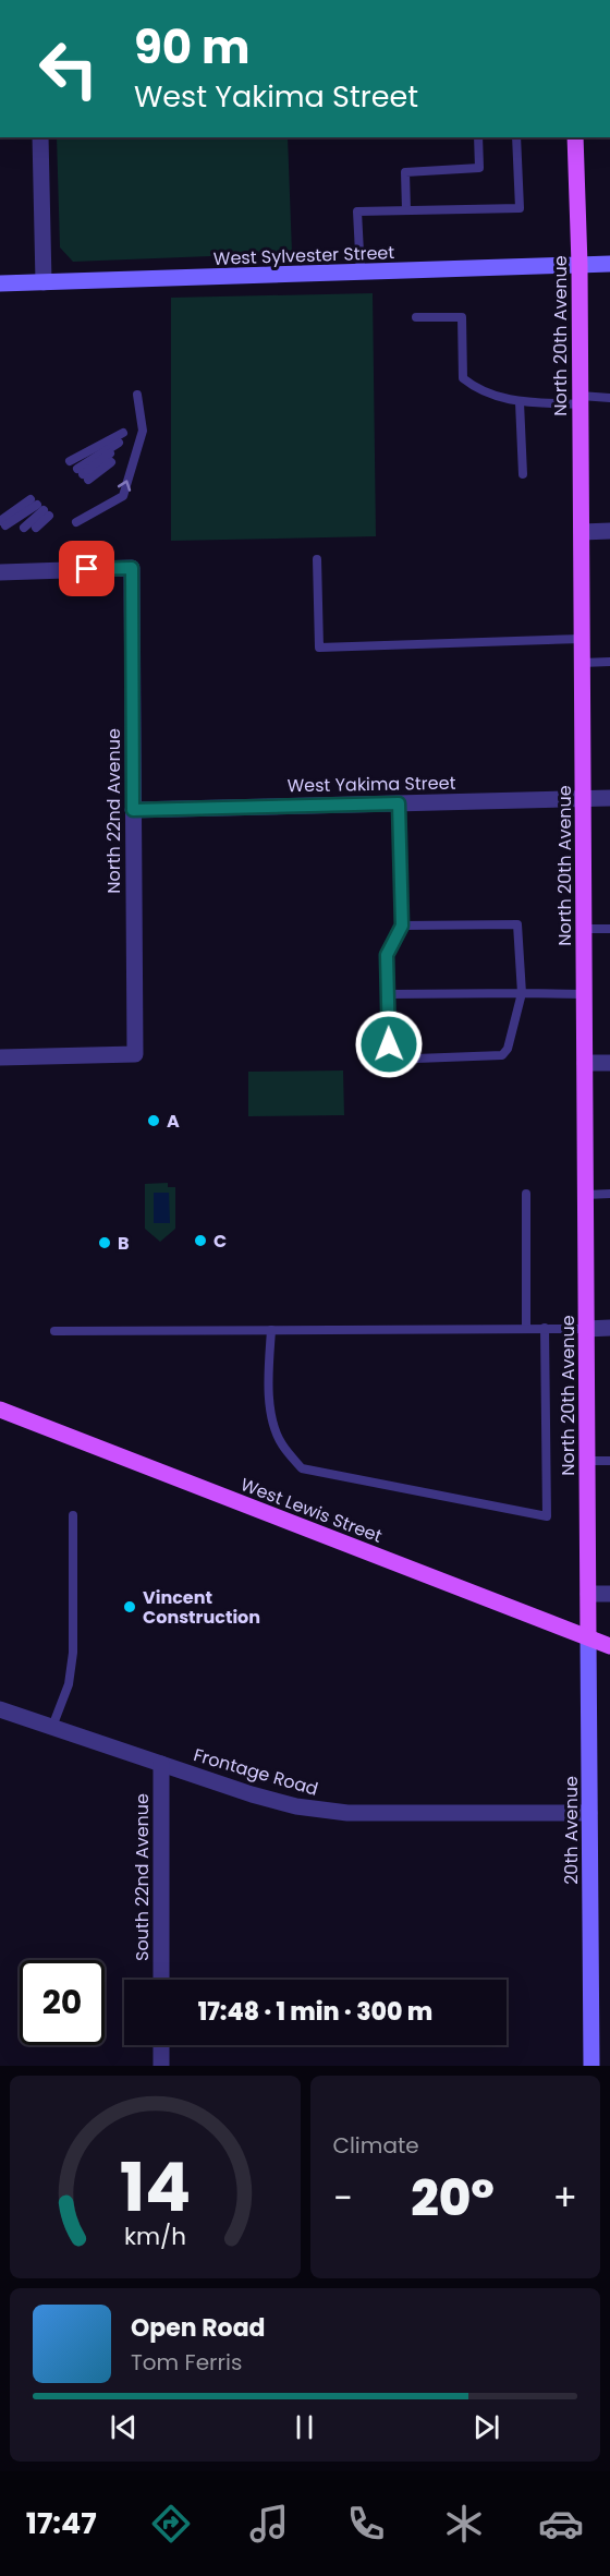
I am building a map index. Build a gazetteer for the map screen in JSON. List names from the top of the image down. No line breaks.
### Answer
{"streets":{"main road":["North 20th Avenue","West Lewis Street","20th Avenue"],"street":["West Sylvester Street","West Yakima Street","North 22nd Avenue","Frontage Road","South 22nd Avenue"]},"crossings":[["West Sylvester Street","North 20th Avenue"],["North 20th Avenue","West Yakima Street"],["North 20th Avenue","20th Avenue"],["West Yakima Street","North 22nd Avenue"],["West Lewis Street","20th Avenue"],["Frontage Road","20th Avenue"],["Frontage Road","South 22nd Avenue"]],"places":["A","C","B","Vincent Construction"],"page":{"turn":["90 m","West Yakima Street"],"limit":"20","trip":"17:48 · 1 min · 300 m","tile":"Climate","heat":["−","20°","+"],"song":["Open Road","Tom Ferris"],"tabs":"17:47","gauge":["14","km/h"]}}
